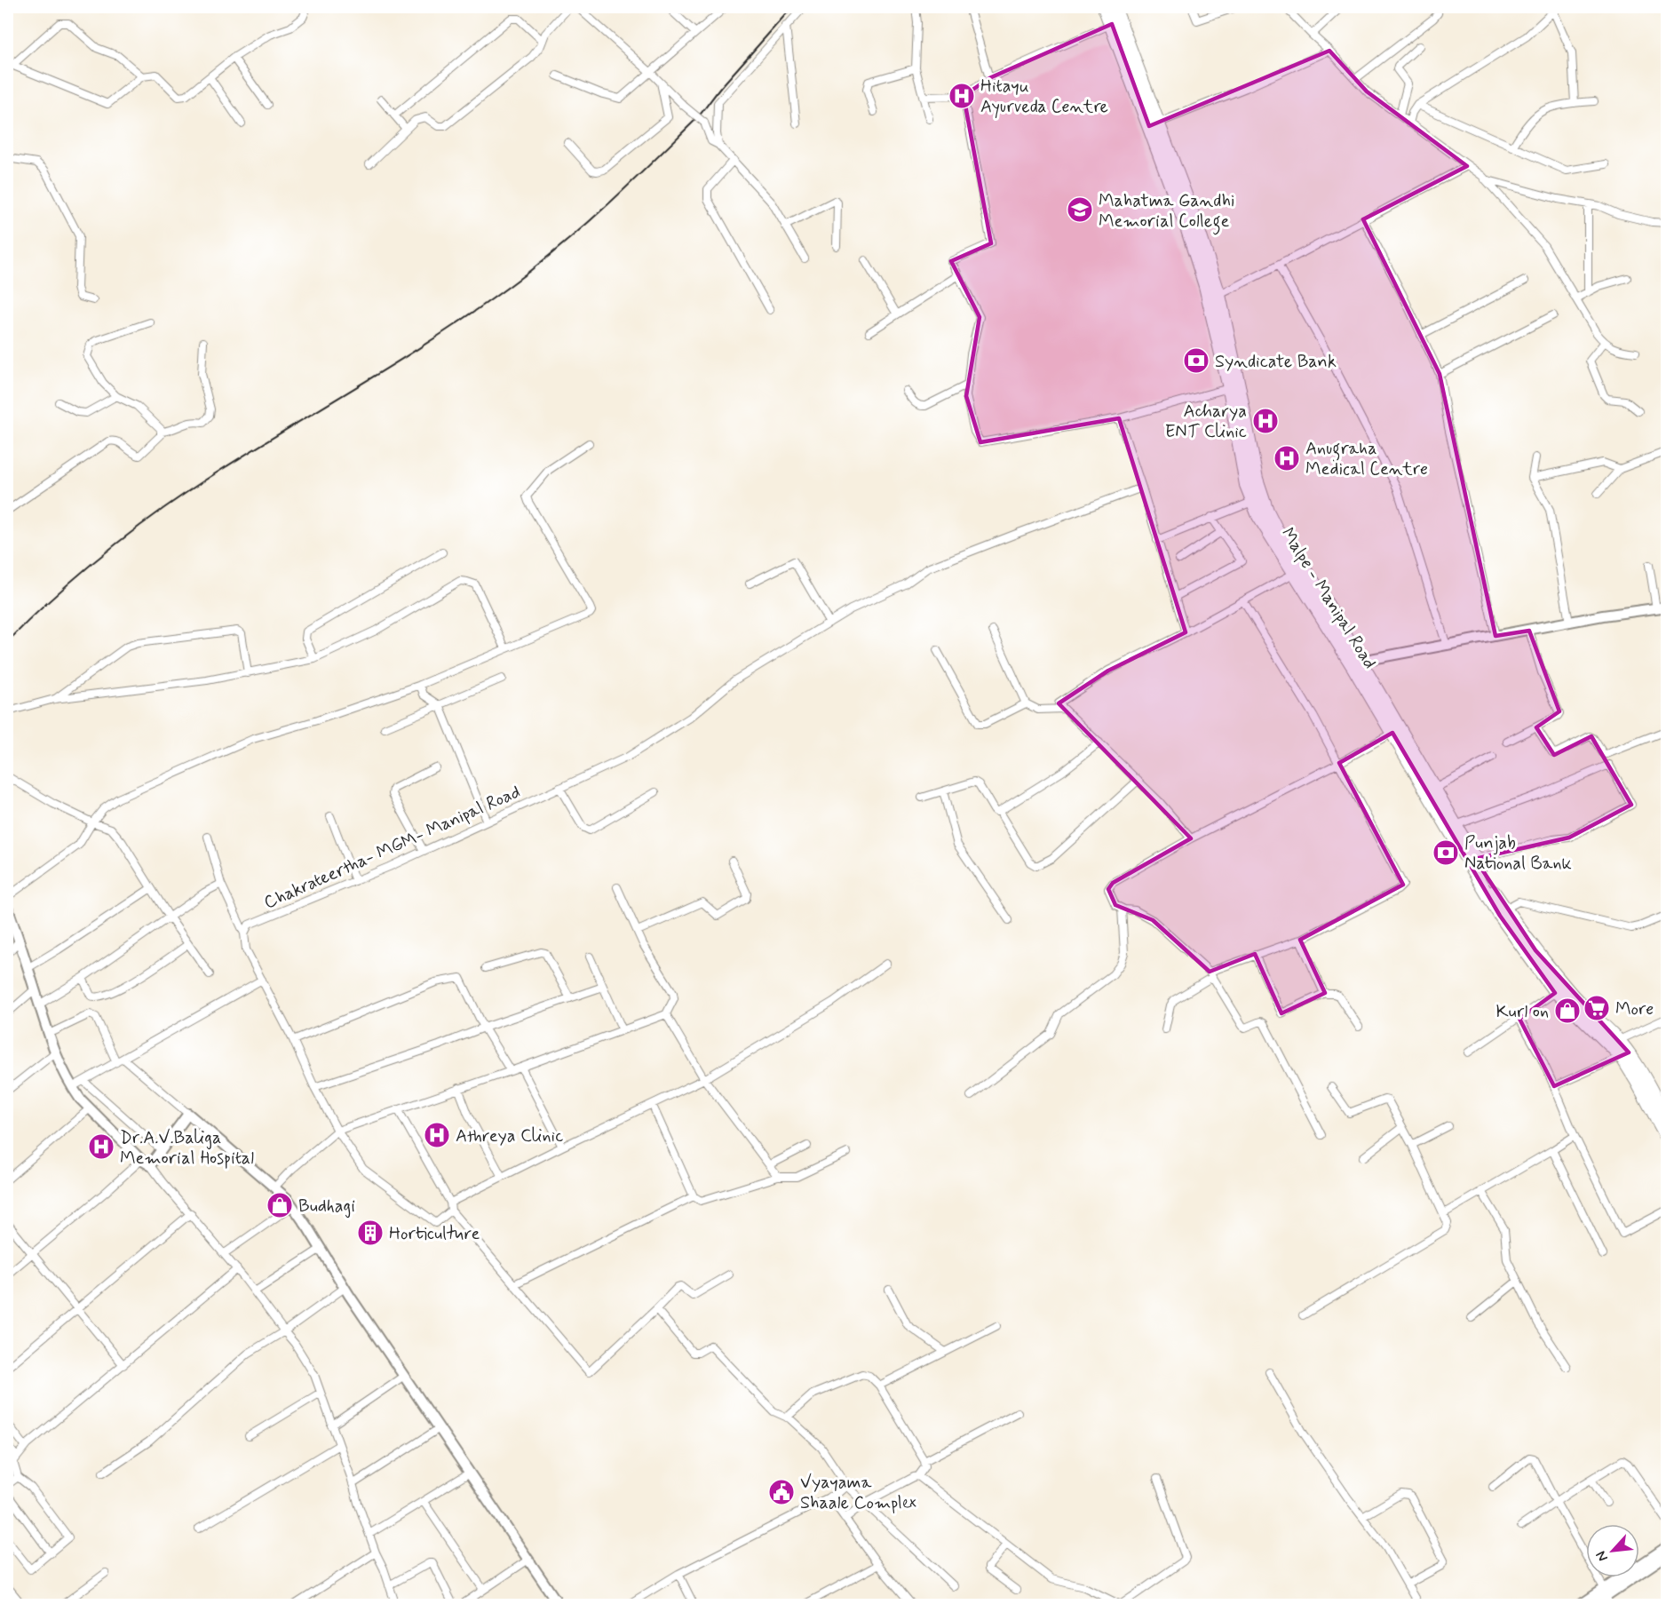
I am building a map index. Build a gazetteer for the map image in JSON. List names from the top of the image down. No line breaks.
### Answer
{"streets":{"highway":["Malpe - Manipal Road"],"street":["Chakrateertha- MGM- Manipal Road"]},"places":{"hospital":["Hitayu Ayurveda Centre","Acharya ENT Clinic","Anugraha Medical Centre","Athreya Clinic","Dr.A.V.Baliga Memorial Hospital"],"school or university":["Mahatma Gandhi Memorial College"],"bank":["Syndicate Bank","Punjab National Bank"],"supermarket":["More"],"shop":["Kurl on","Budhagi"],"building":["Horticulture"],"public building":["Vyayama Shaale Complex"]},"north":"bottom left"}
